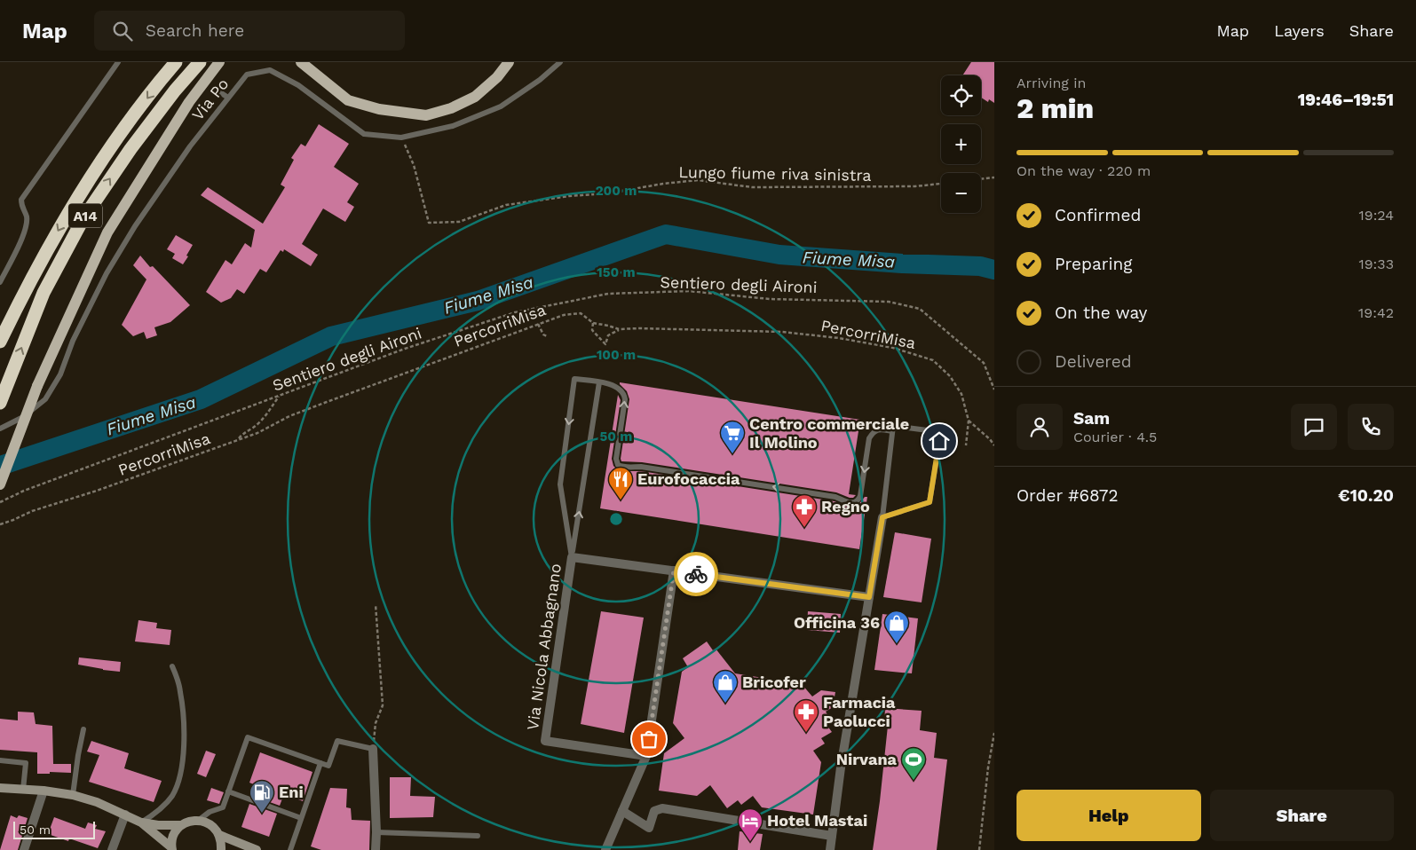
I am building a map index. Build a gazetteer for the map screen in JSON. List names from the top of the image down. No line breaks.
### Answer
{"streets":{"highway":["A14"],"street":["Via Nicola Abbagnano"],"lane":["Via Po"],"path":["Lungo fiume riva sinistra","Sentiero degli Aironi","PercorriMisa"]},"crossings":[["Via Po","Lungo fiume riva sinistra"]],"water":["Fiume Misa"],"places":{"supermarket":["Centro commerciale Il Molino"],"restaurant":["Eurofocaccia"],"pharmacy":["Regno","Farmacia Paolucci"],"shop":["Officina 36","Bricofer"],"sports":["Nirvana"],"fuel station":["Eni"],"hotel":["Hotel Mastai"]},"scale_bar":"50 m","page":{"header":"Map","search":"Search here","nav":["Map","Layers","Share"],"heading":["2 min","Arriving in","19:46–19:51"],"panel":["Sam","Courier · 4.5","Order #6872","€10.20"],"map_buttons":["+","−"],"bar":"On the way · 220 m","list":[["Confirmed","19:24"],["Preparing","19:33"],["On the way","19:42"],"Delivered"],"buttons":["Help","Share"],"scale":"50 m"},"rings":["200 m","150 m","100 m","50 m"]}
